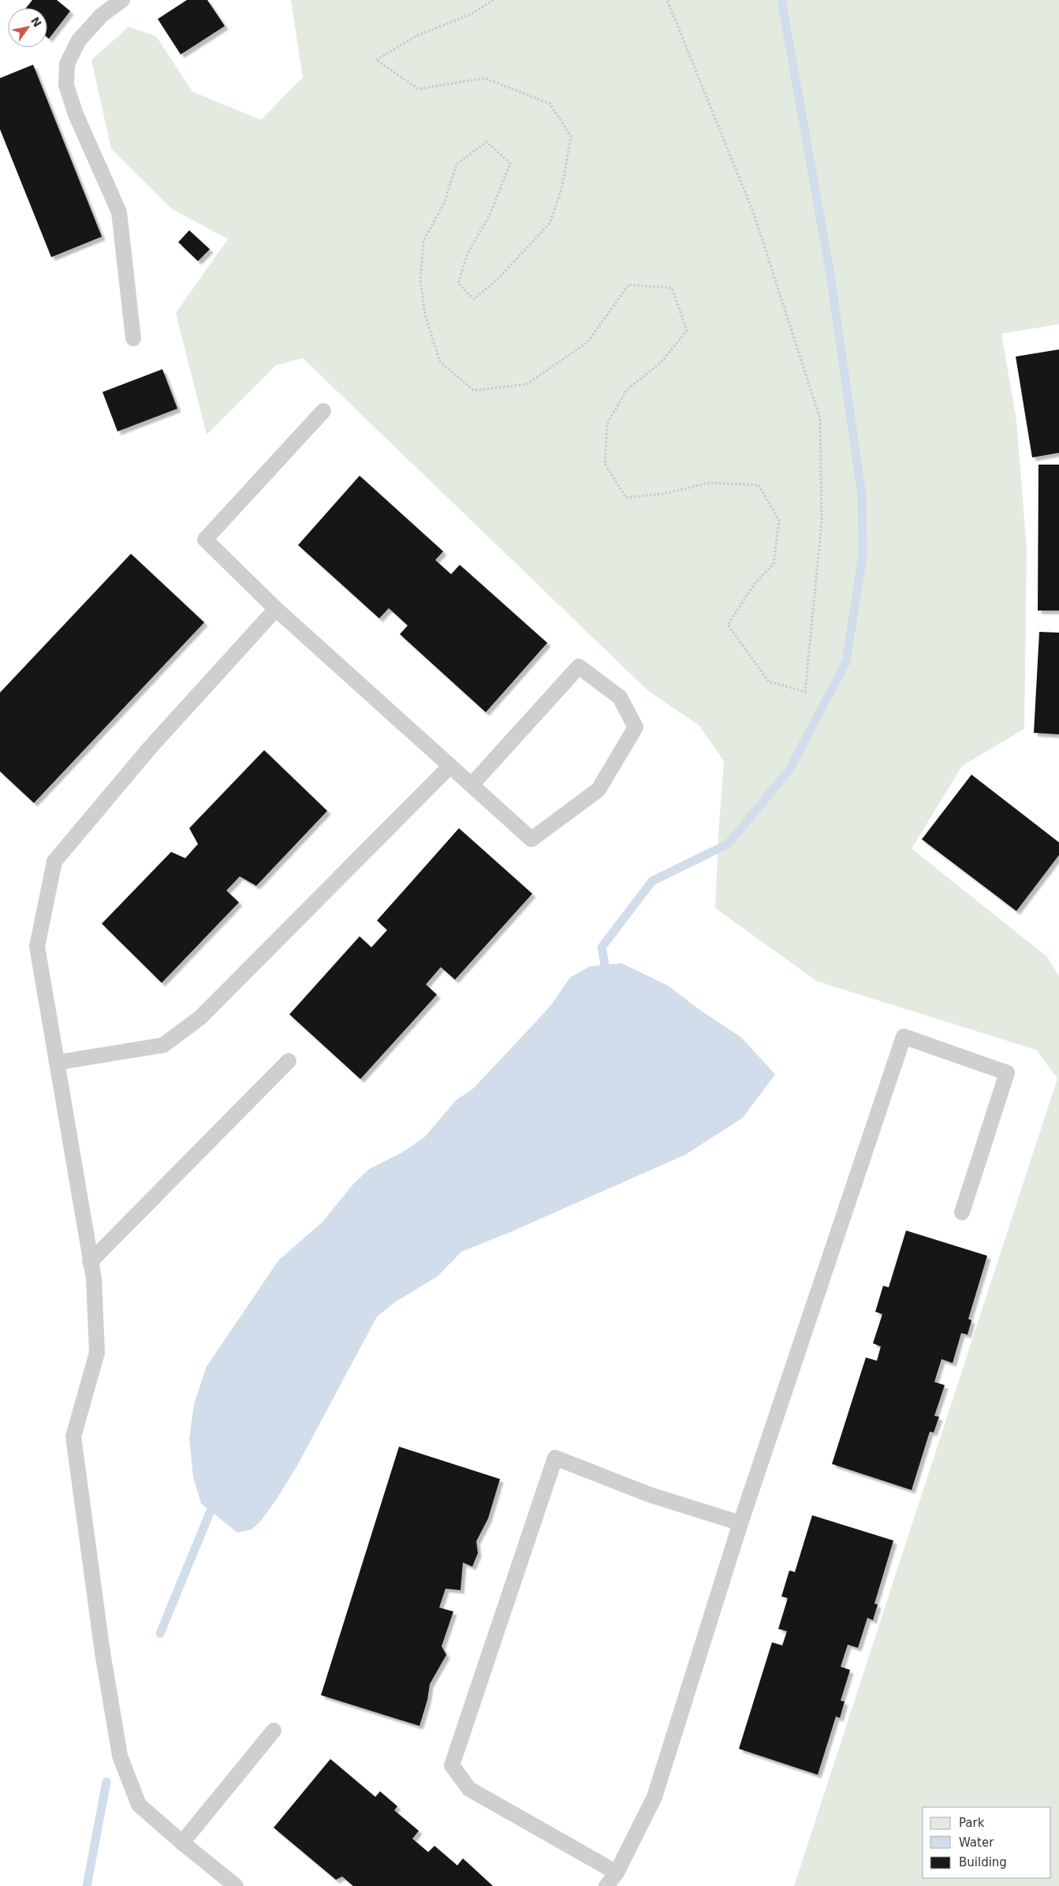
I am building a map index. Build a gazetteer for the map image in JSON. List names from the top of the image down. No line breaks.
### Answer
{"legend":["Park","Water","Building"],"north":"top right"}
